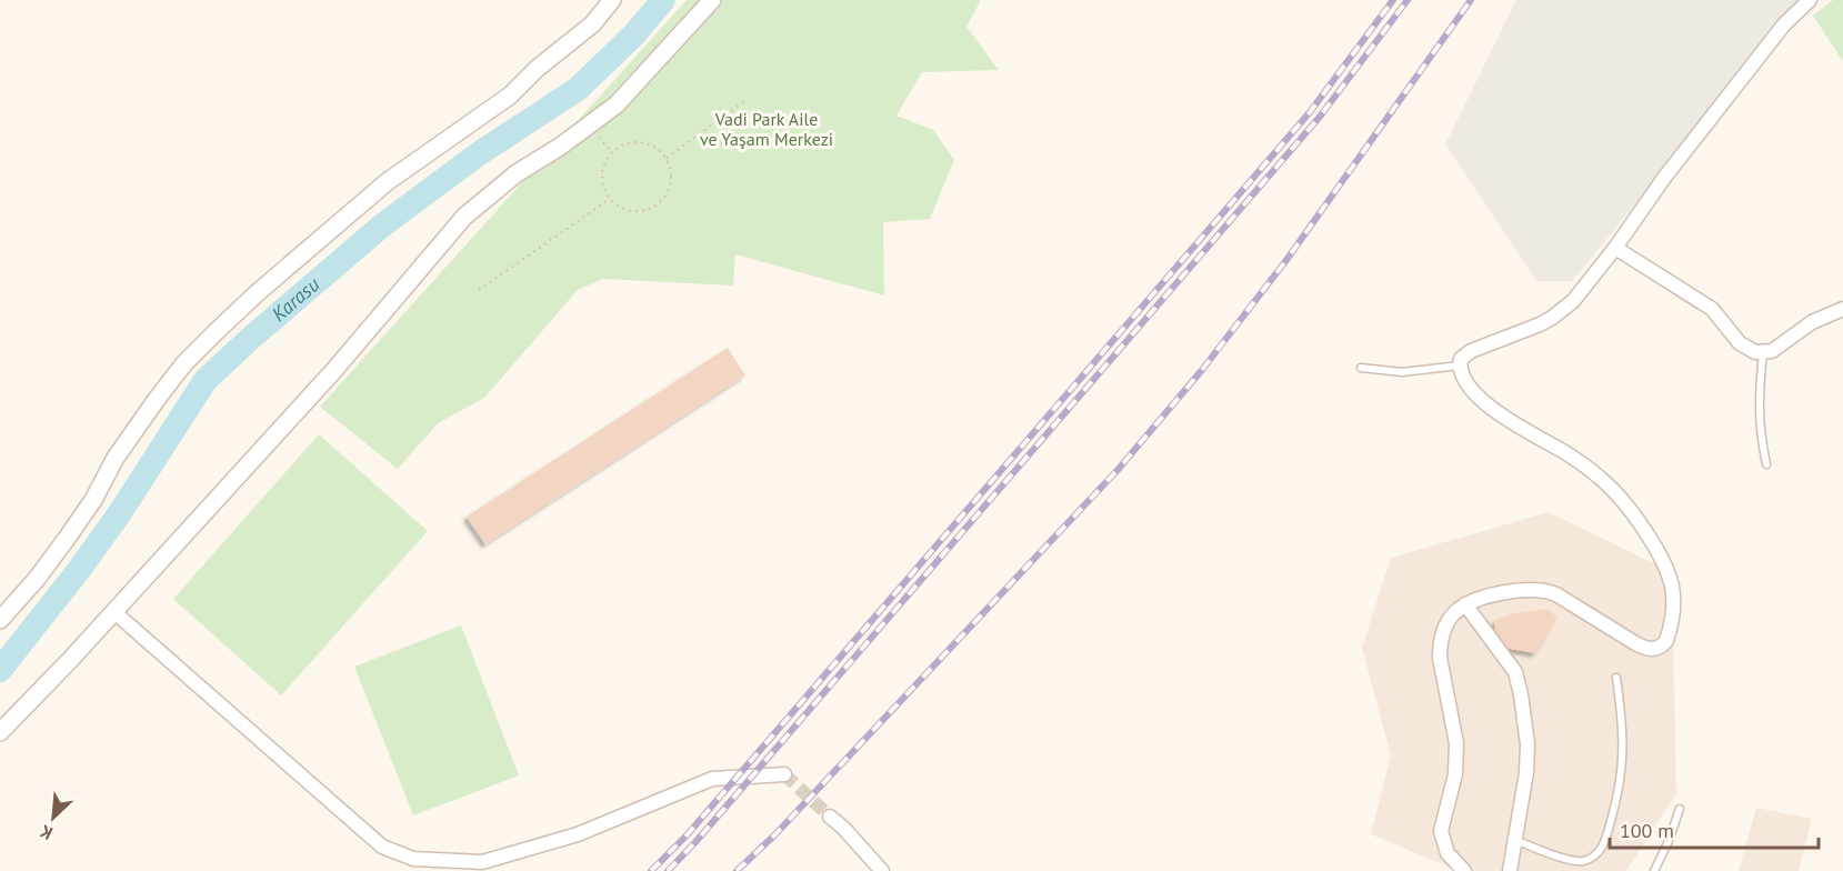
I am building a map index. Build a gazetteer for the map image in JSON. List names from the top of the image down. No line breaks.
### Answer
{"water":["Karasu"],"parks":["Vadi Park Aile ve Yaşam Merkezi"],"scale_bar":"100 m","north":"bottom left"}
